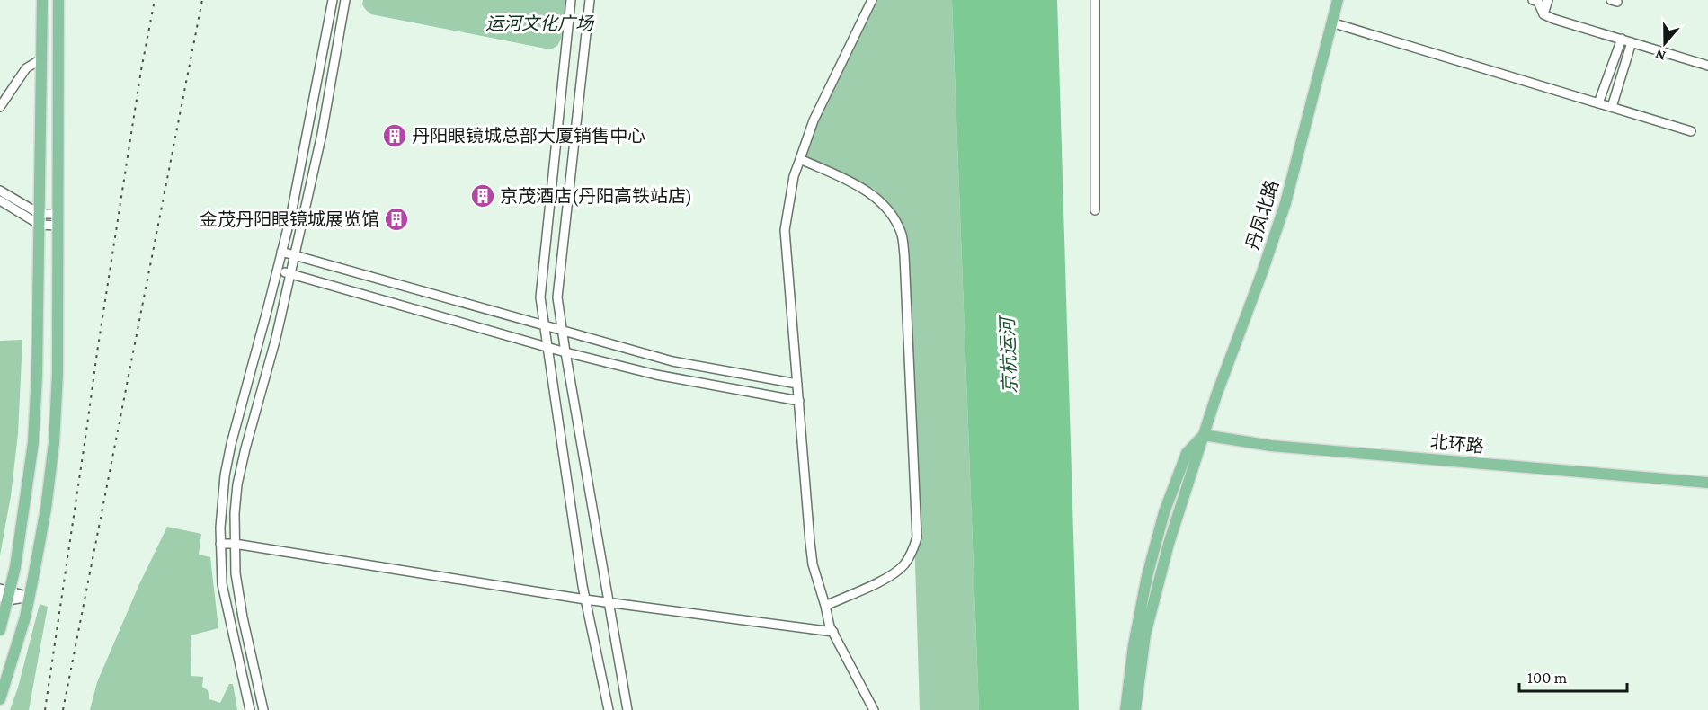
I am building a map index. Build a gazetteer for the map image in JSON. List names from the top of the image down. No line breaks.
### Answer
{"streets":{"main road":["丹凤北路","北环路"]},"crossings":[["丹凤北路","北环路"]],"water":["京杭运河"],"parks":["运河文化广场"],"places":{"building":["丹阳眼镜城总部大厦销售中心","京茂酒店(丹阳高铁站店)","金茂丹阳眼镜城展览馆"]},"scale_bar":"100 m","north":"bottom"}
